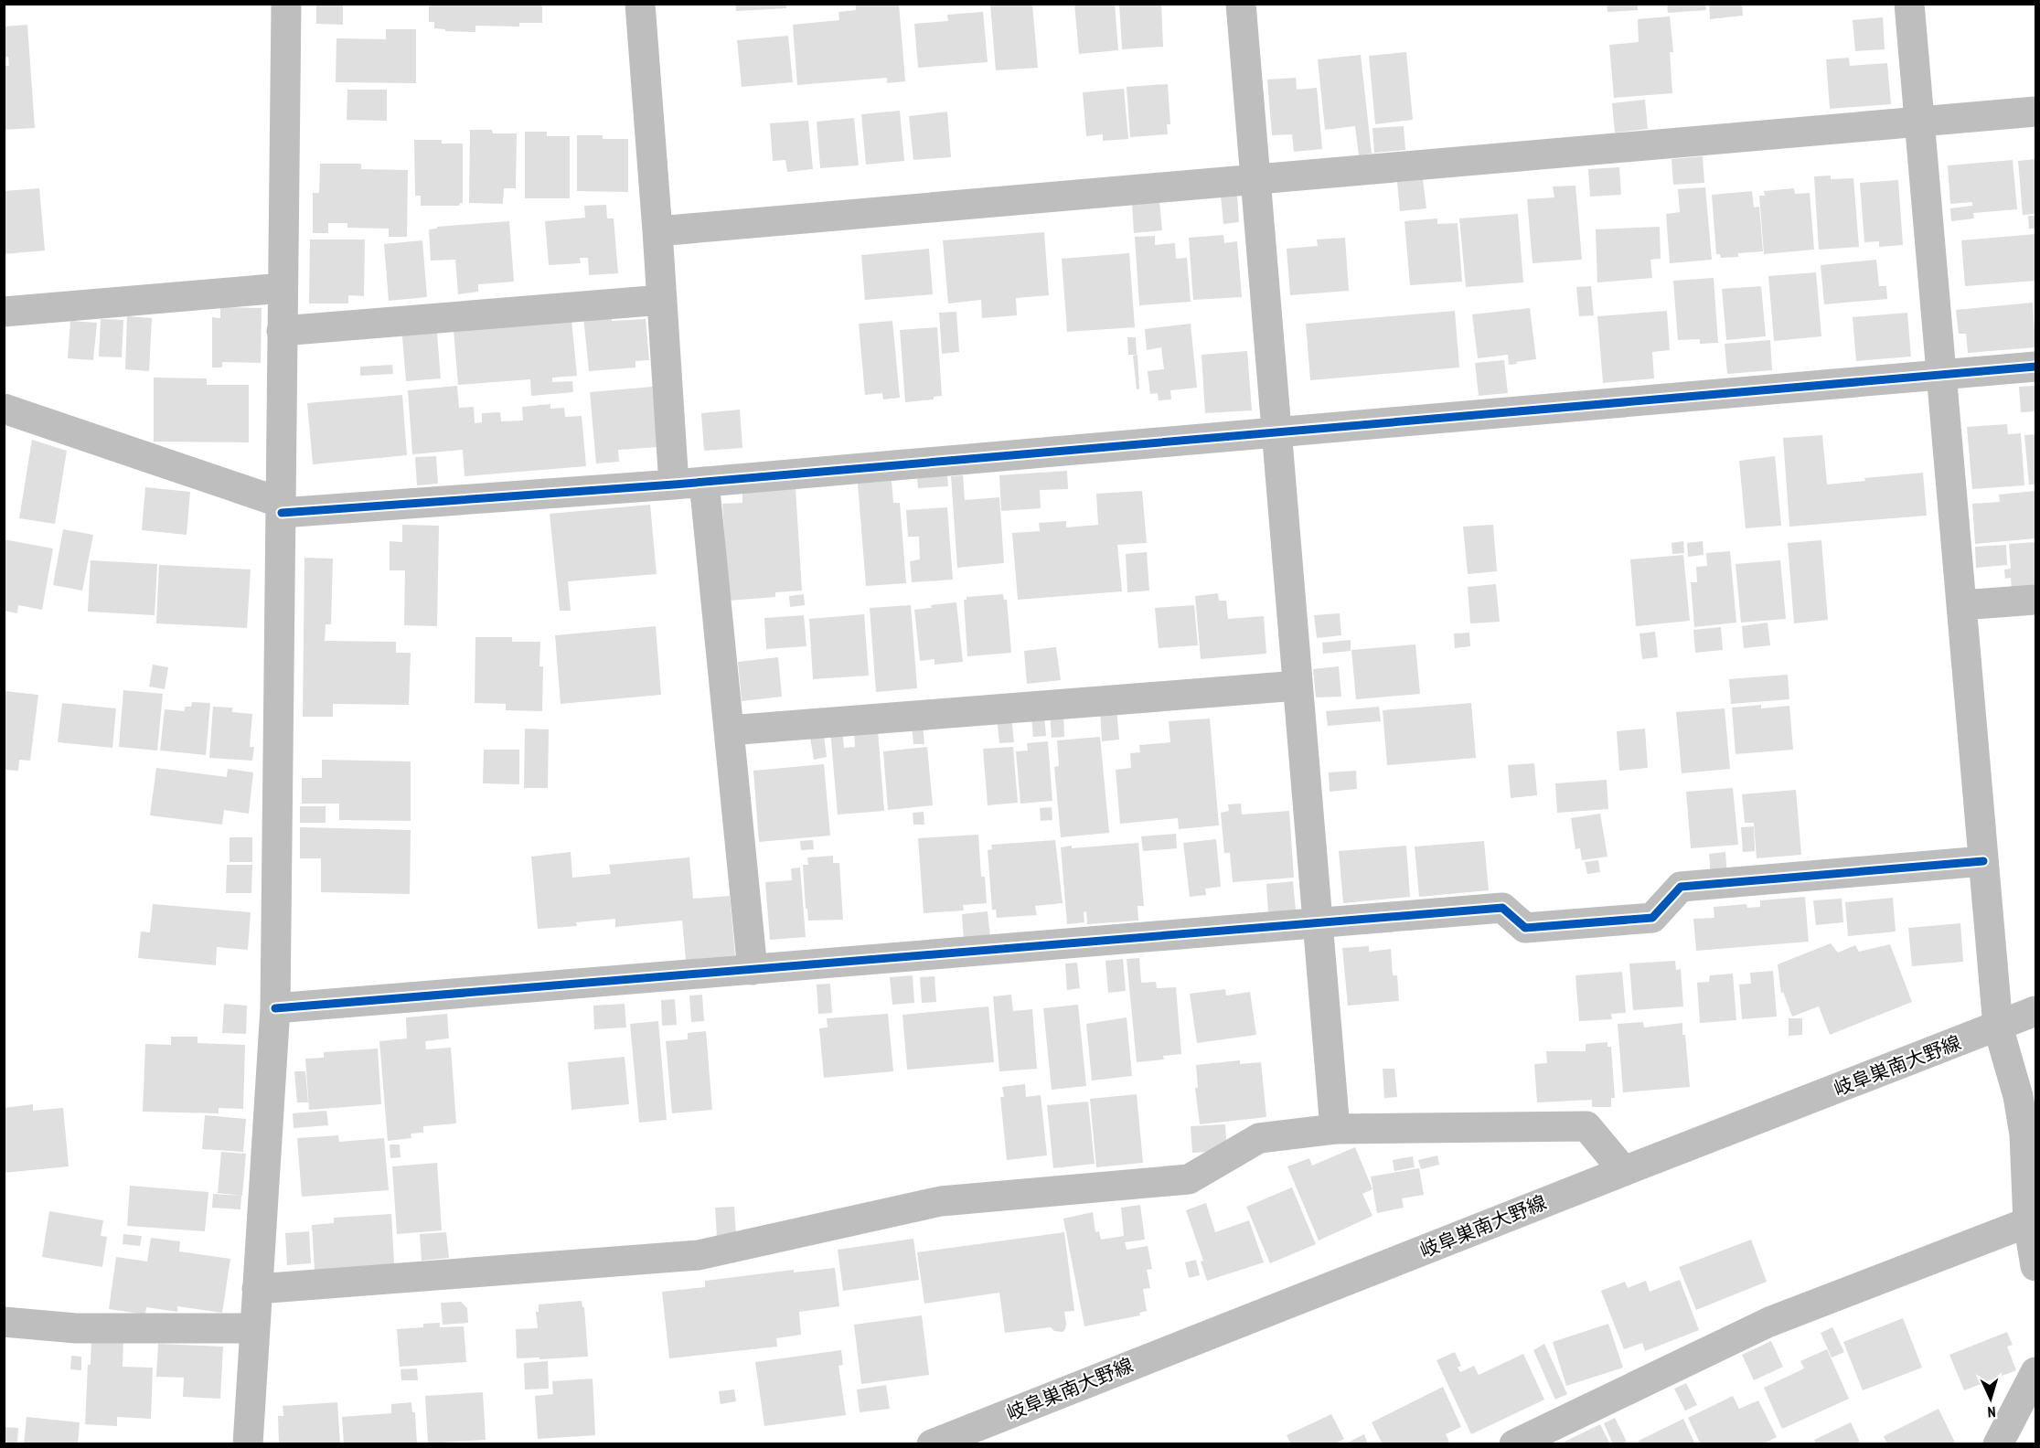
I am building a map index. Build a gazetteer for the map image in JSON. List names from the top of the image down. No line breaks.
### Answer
{"streets":{"street":["岐阜巣南大野線"]},"north":"bottom"}
